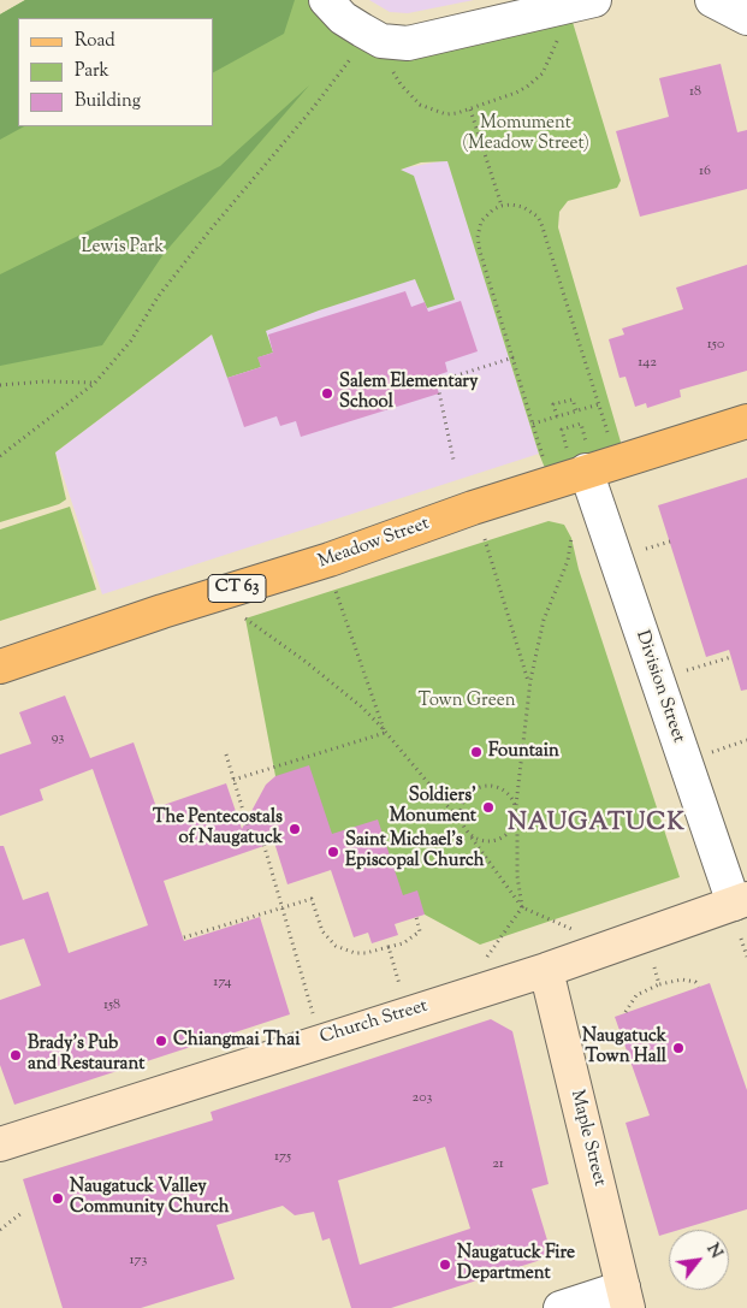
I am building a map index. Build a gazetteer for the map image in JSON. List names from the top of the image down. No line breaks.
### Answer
{"streets":{"main road":["Meadow Street","CT 63"],"street":["Division Street","Church Street","Maple Street"]},"crossings":[["Meadow Street","Division Street"],["Division Street","Church Street"],["Church Street","Maple Street"]],"districts":["NAUGATUCK"],"parks":["Momument (Meadow Street)","Lewis Park","Town Green"],"places":["Salem Elementary School","Fountain","Soldiers' Monument","The Pentecostals of Naugatuck","Saint Michael's Episcopal Church","Chiangmai Thai","Naugatuck Town Hall","Brady's Pub and Restaurant","Naugatuck Valley Community Church","Naugatuck Fire Department"],"house_numbers":["18","16","150","142","93","174","158","203","175","21","173"],"legend":["Road","Park","Building"],"north":"top right"}
